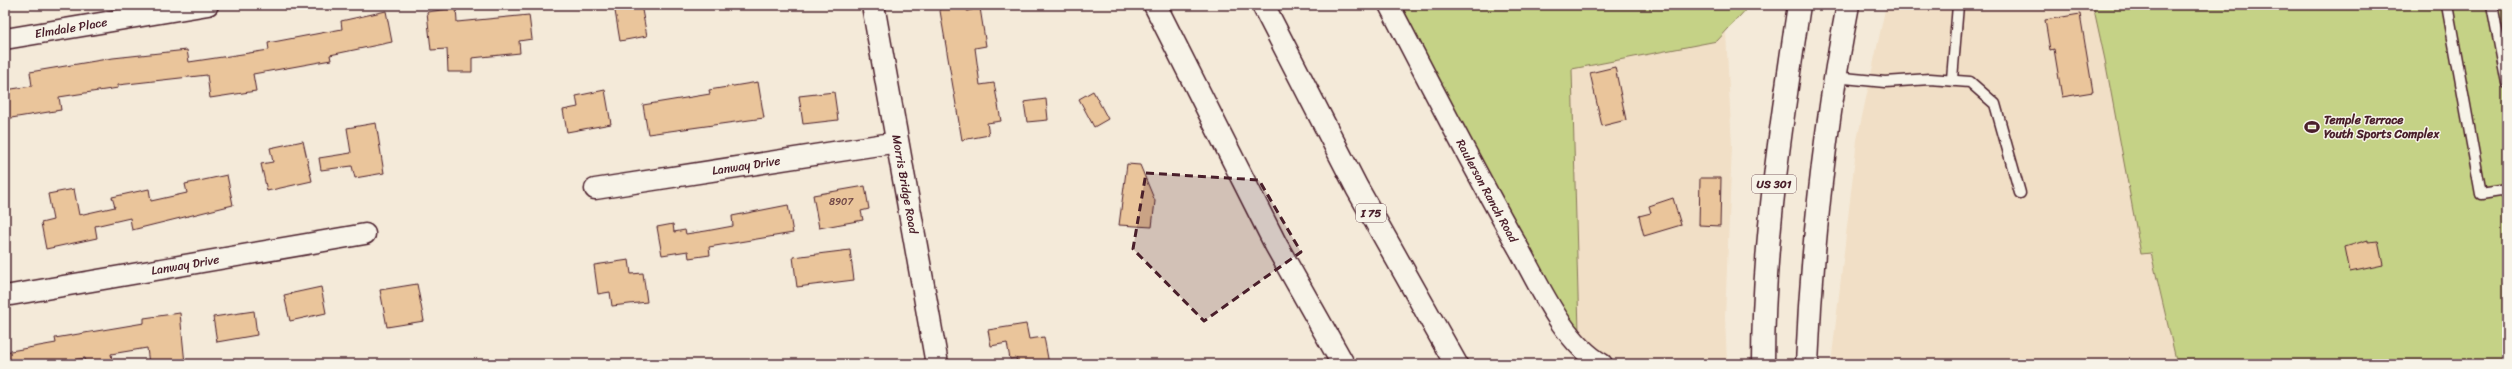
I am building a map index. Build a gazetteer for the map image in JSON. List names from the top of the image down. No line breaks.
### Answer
{"streets":{"main road":["Morris Bridge Road","US 301","I 75"],"street":["Elmdale Place","Lanway Drive","Raulerson Ranch Road"]},"crossings":[["Lanway Drive","Morris Bridge Road"]],"places":{"sports":["Temple Terrace Youth Sports Complex"]},"house_numbers":["8907"]}
